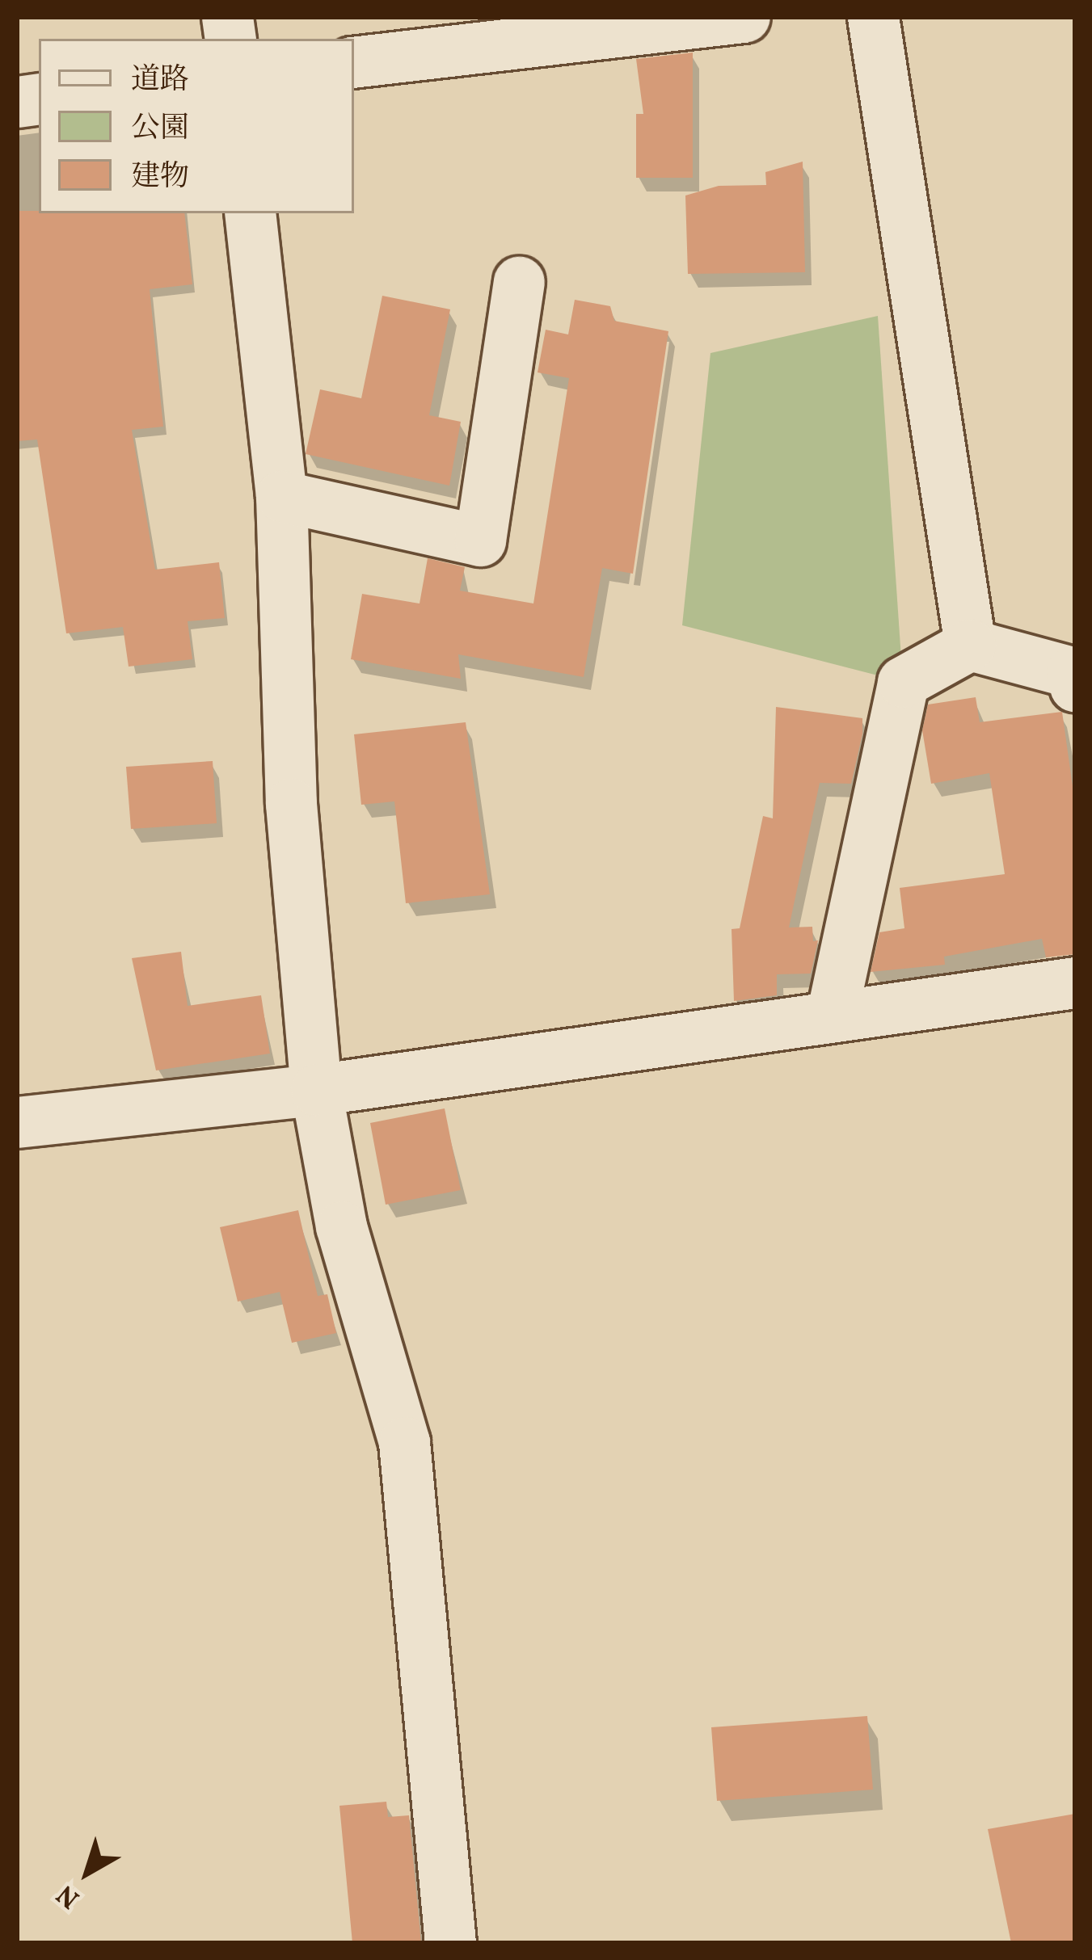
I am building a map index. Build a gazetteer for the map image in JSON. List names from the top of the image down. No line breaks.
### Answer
{"legend":["道路","公園","建物"],"north":"bottom left"}
